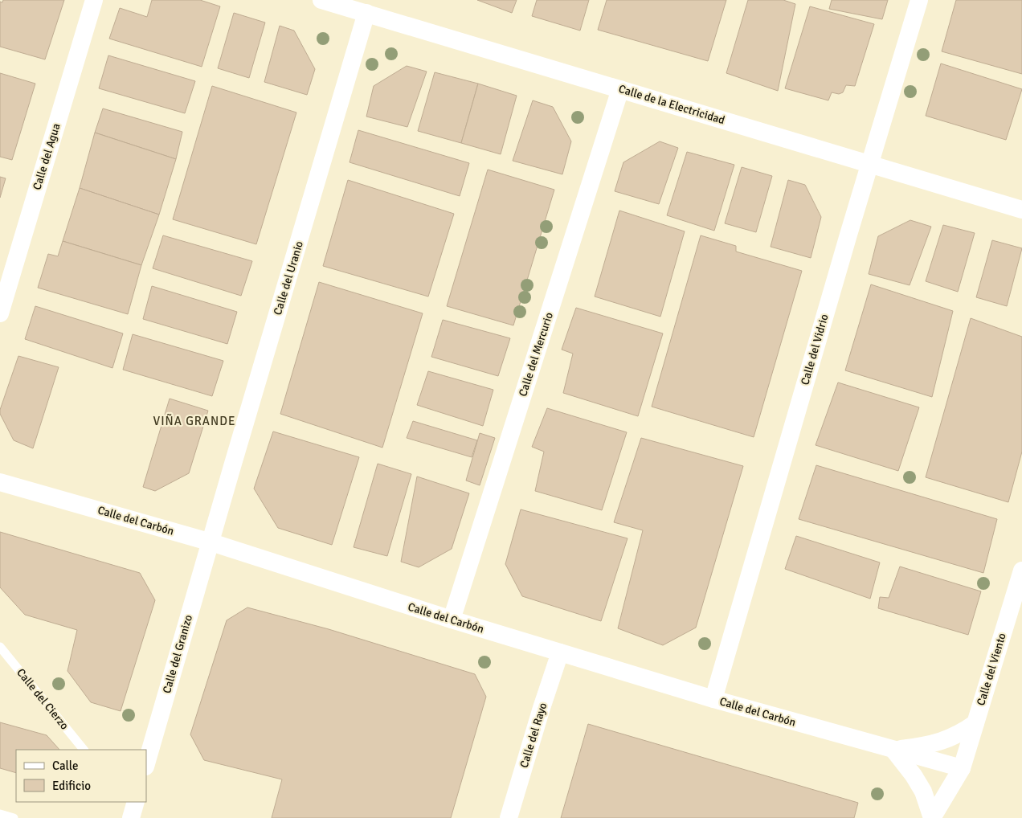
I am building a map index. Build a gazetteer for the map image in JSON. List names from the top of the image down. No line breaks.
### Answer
{"streets":{"street":["Calle de la Electricidad","Calle del Agua","Calle del Uranio","Calle del Vidrio","Calle del Mercurio","Calle del Carbón","Calle del Granizo","Calle del Viento","Calle del Rayo"],"lane":["Calle del Cierzo"]},"crossings":[["Calle de la Electricidad","Calle del Uranio"],["Calle de la Electricidad","Calle del Vidrio"],["Calle de la Electricidad","Calle del Mercurio"],["Calle del Uranio","Calle del Carbón"],["Calle del Uranio","Calle del Granizo"],["Calle del Vidrio","Calle del Carbón"],["Calle del Mercurio","Calle del Carbón"],["Calle del Carbón","Calle del Granizo"],["Calle del Carbón","Calle del Viento"],["Calle del Carbón","Calle del Rayo"]],"districts":["VIÑA GRANDE"],"legend":["Calle","Edificio"]}
